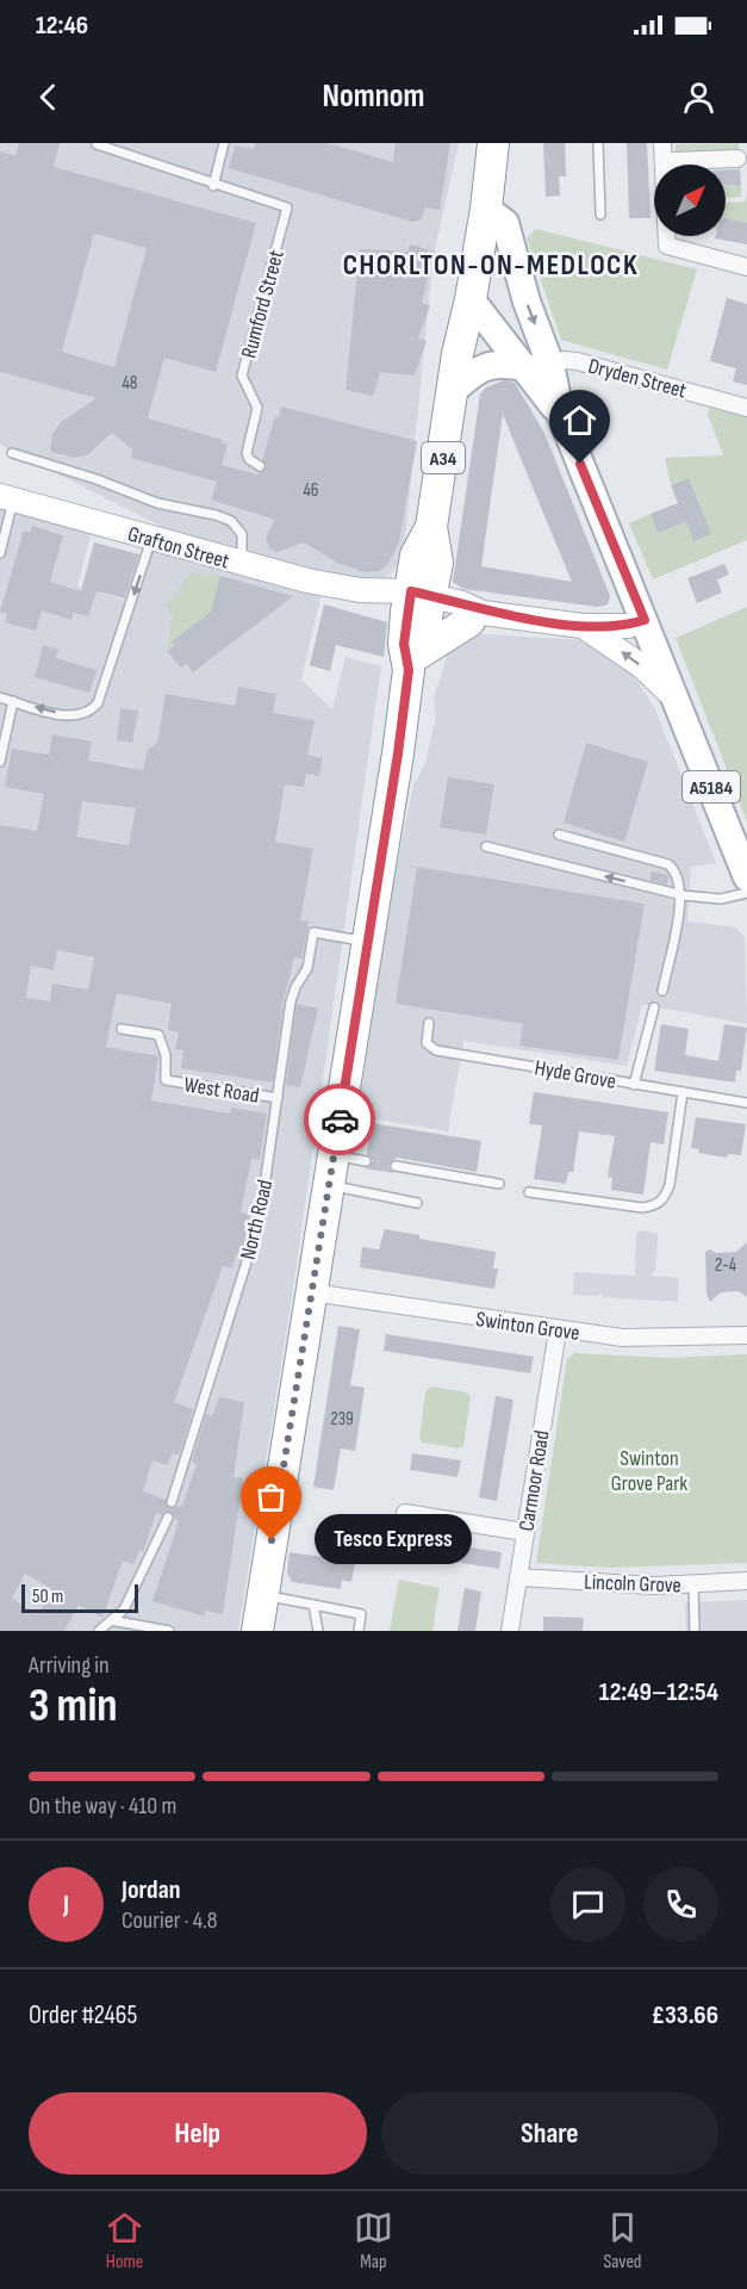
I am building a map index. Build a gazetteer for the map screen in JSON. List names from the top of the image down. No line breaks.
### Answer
{"streets":{"highway":["A34"],"main road":["A5184"],"street":["Dryden Street","Grafton Street","Swinton Grove","Carmoor Road","Lincoln Grove"],"lane":["Rumford Street","Hyde Grove","West Road","North Road"]},"crossings":[["Dryden Street","A5184"],["A34","Grafton Street"],["A34","North Road"],["A34","Swinton Grove"],["Grafton Street","A5184"],["West Road","North Road"],["Swinton Grove","Carmoor Road"],["Carmoor Road","Lincoln Grove"]],"districts":["CHORLTON-ON-MEDLOCK"],"parks":["Swinton Grove Park"],"places":["Tesco Express"],"house_numbers":["48","46","2-4","239"],"scale_bar":"50 m","north":"top right","page":{"status":"12:46","header":"Nomnom","bubble":"Tesco Express","scale":"50 m","heading":["3 min","Arriving in","12:49–12:54"],"panel":["Jordan","Courier · 4.8","Order #2465","£33.66"],"bar":"On the way · 410 m","round":"J","buttons":["Help","Share"],"tabs":["Home","Map","Saved"]}}
